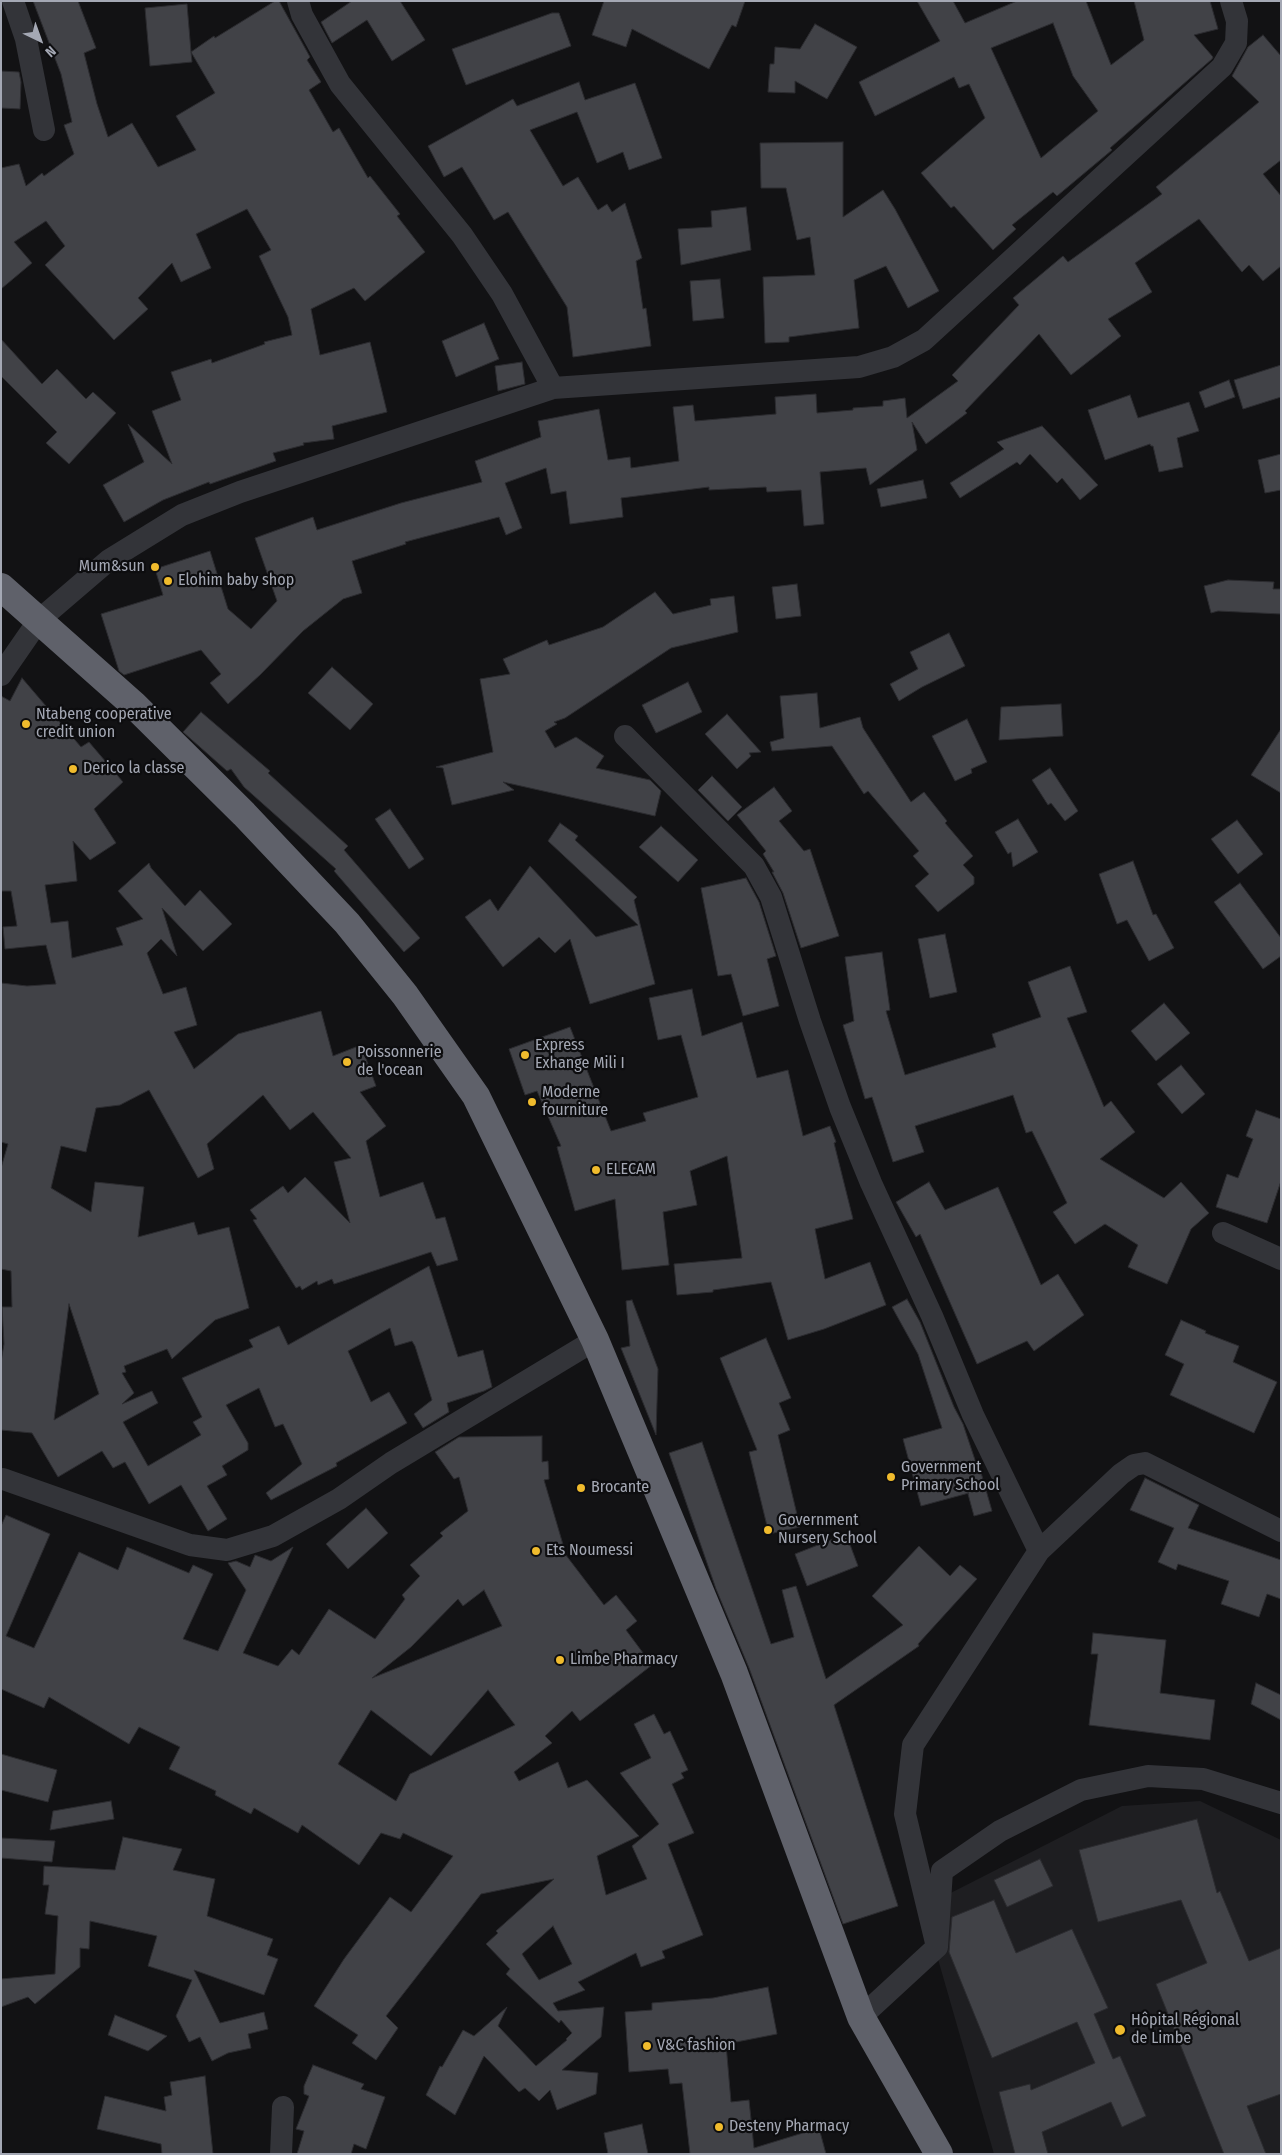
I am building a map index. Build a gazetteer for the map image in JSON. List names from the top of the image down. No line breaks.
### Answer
{"places":["Mum&sun","Elohim baby shop","Ntabeng cooperative credit union","Derico la classe","Express Exhange Mili I","Poissonnerie de l'ocean","Moderne fourniture","ELECAM","Government Primary School","Brocante","Government Nursery School","Ets Noumessi","Limbe Pharmacy","Hôpital Régional de Limbe","V&C fashion","Desteny Pharmacy"],"north":"bottom right"}
